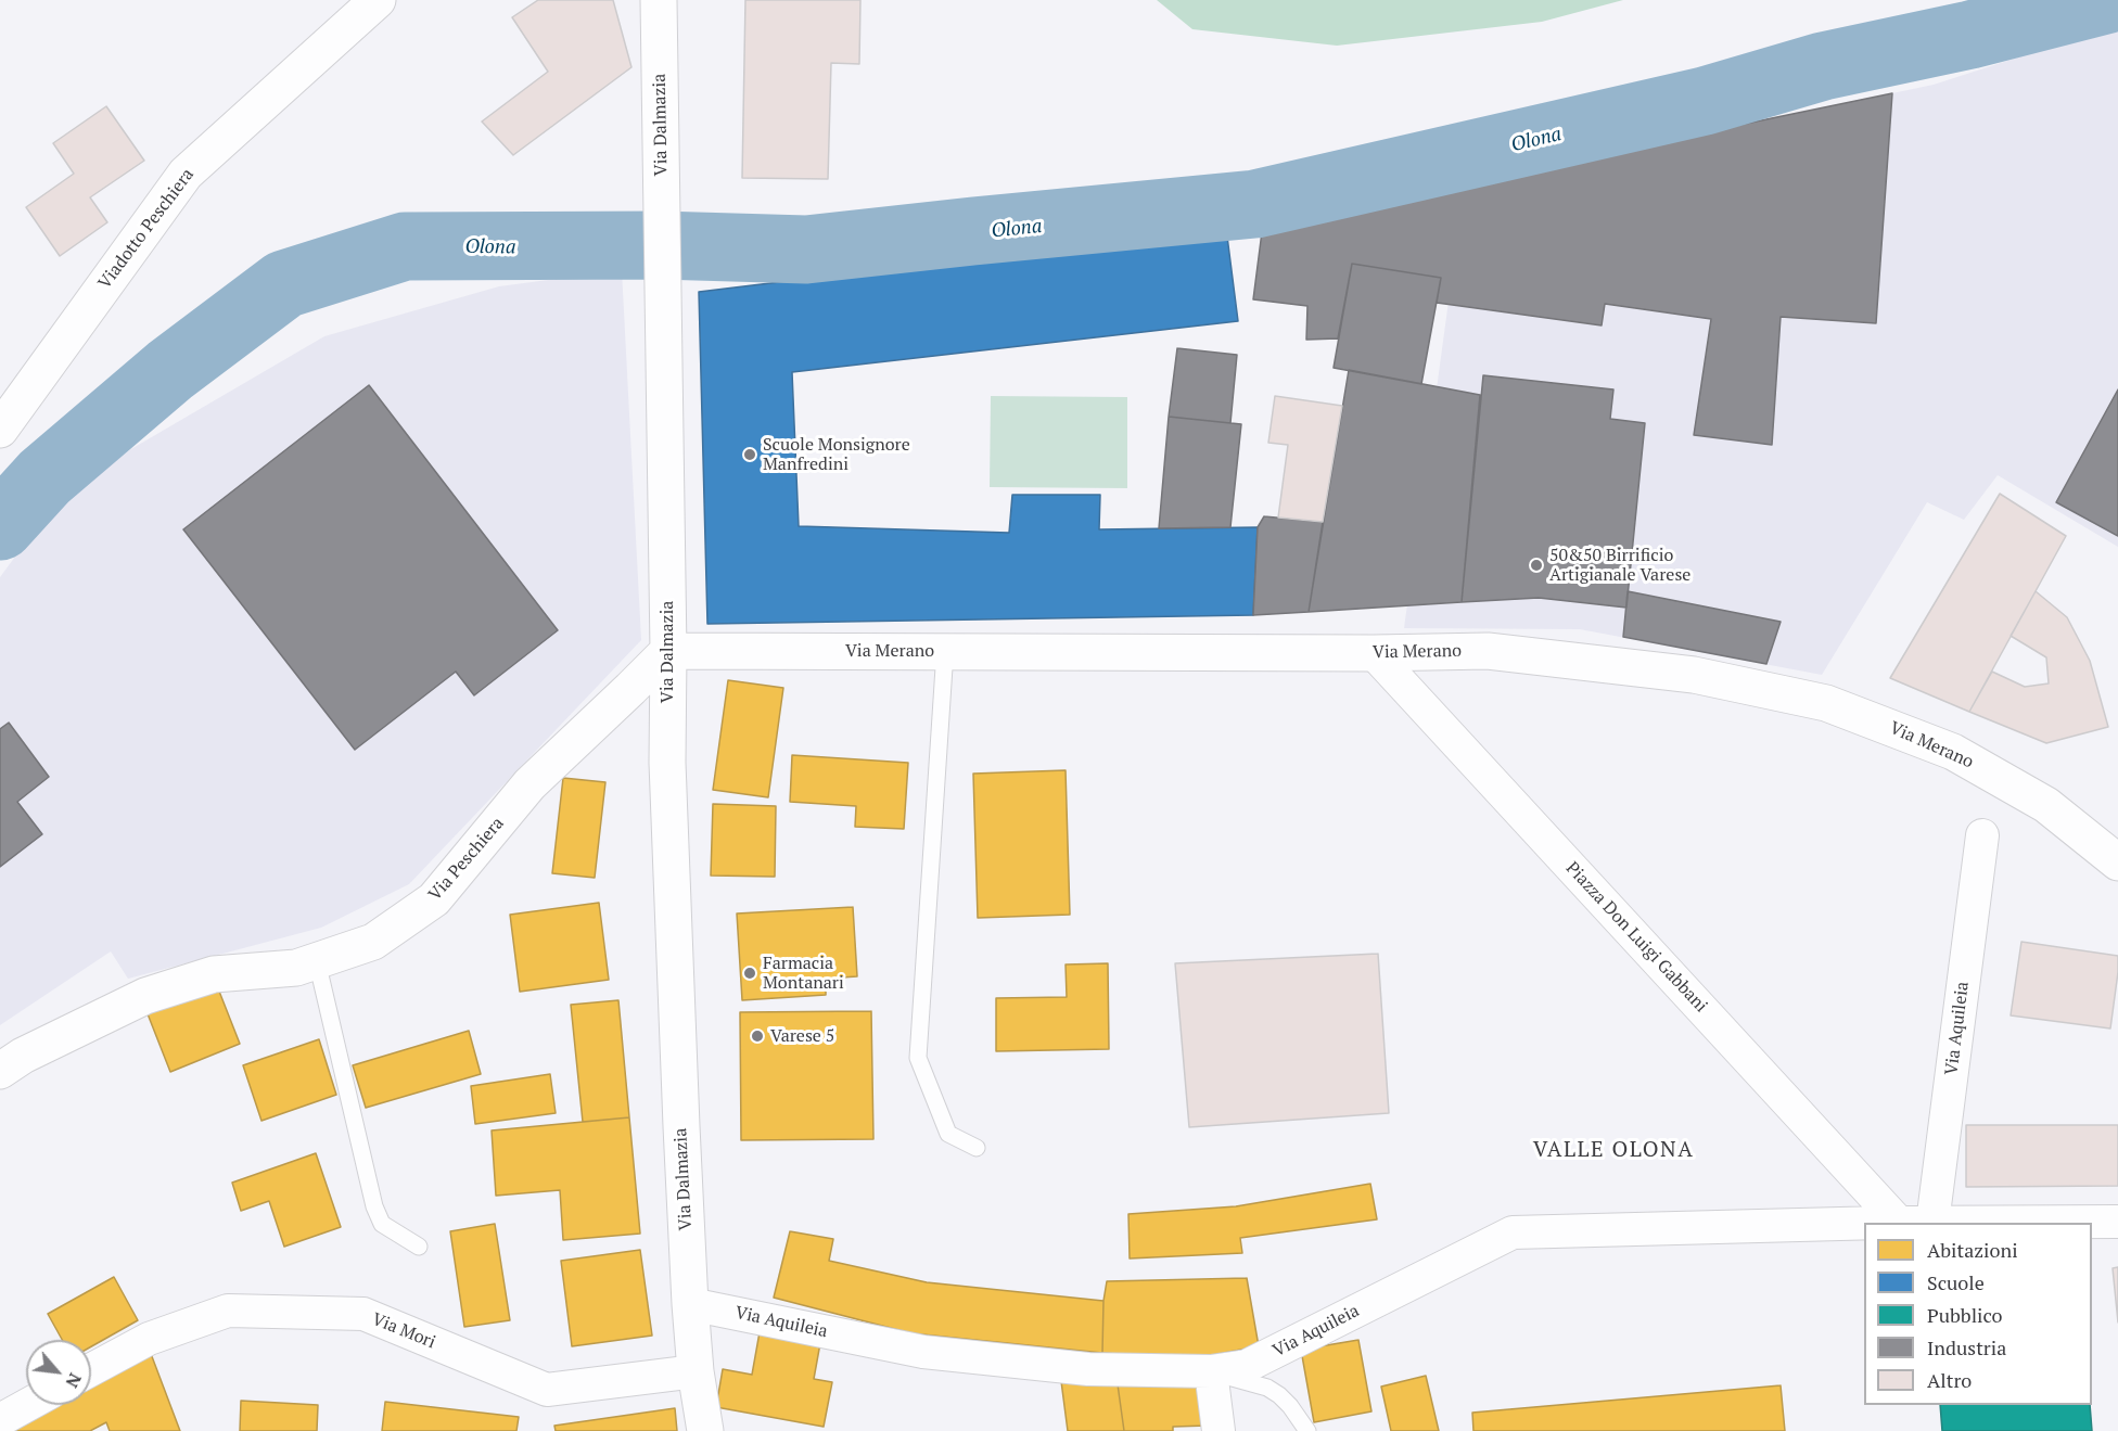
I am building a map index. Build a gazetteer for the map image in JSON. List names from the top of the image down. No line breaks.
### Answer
{"streets":{"street":["Via Dalmazia","Viadotto Peschiera","Via Merano","Via Peschiera","Piazza Don Luigi Gabbani","Via Aquileia","Via Mori"]},"crossings":[["Via Dalmazia","Via Merano"],["Via Dalmazia","Via Peschiera"],["Via Dalmazia","Via Aquileia"],["Via Dalmazia","Via Mori"],["Via Merano","Via Peschiera"],["Via Merano","Piazza Don Luigi Gabbani"],["Piazza Don Luigi Gabbani","Via Aquileia"]],"districts":["VALLE OLONA"],"water":["Olona"],"places":["Scuole Monsignore Manfredini","50&50 Birrificio Artigianale Varese","Farmacia Montanari","Varese 5"],"legend":["Abitazioni","Scuole","Pubblico","Industria","Altro"],"north":"bottom right"}
